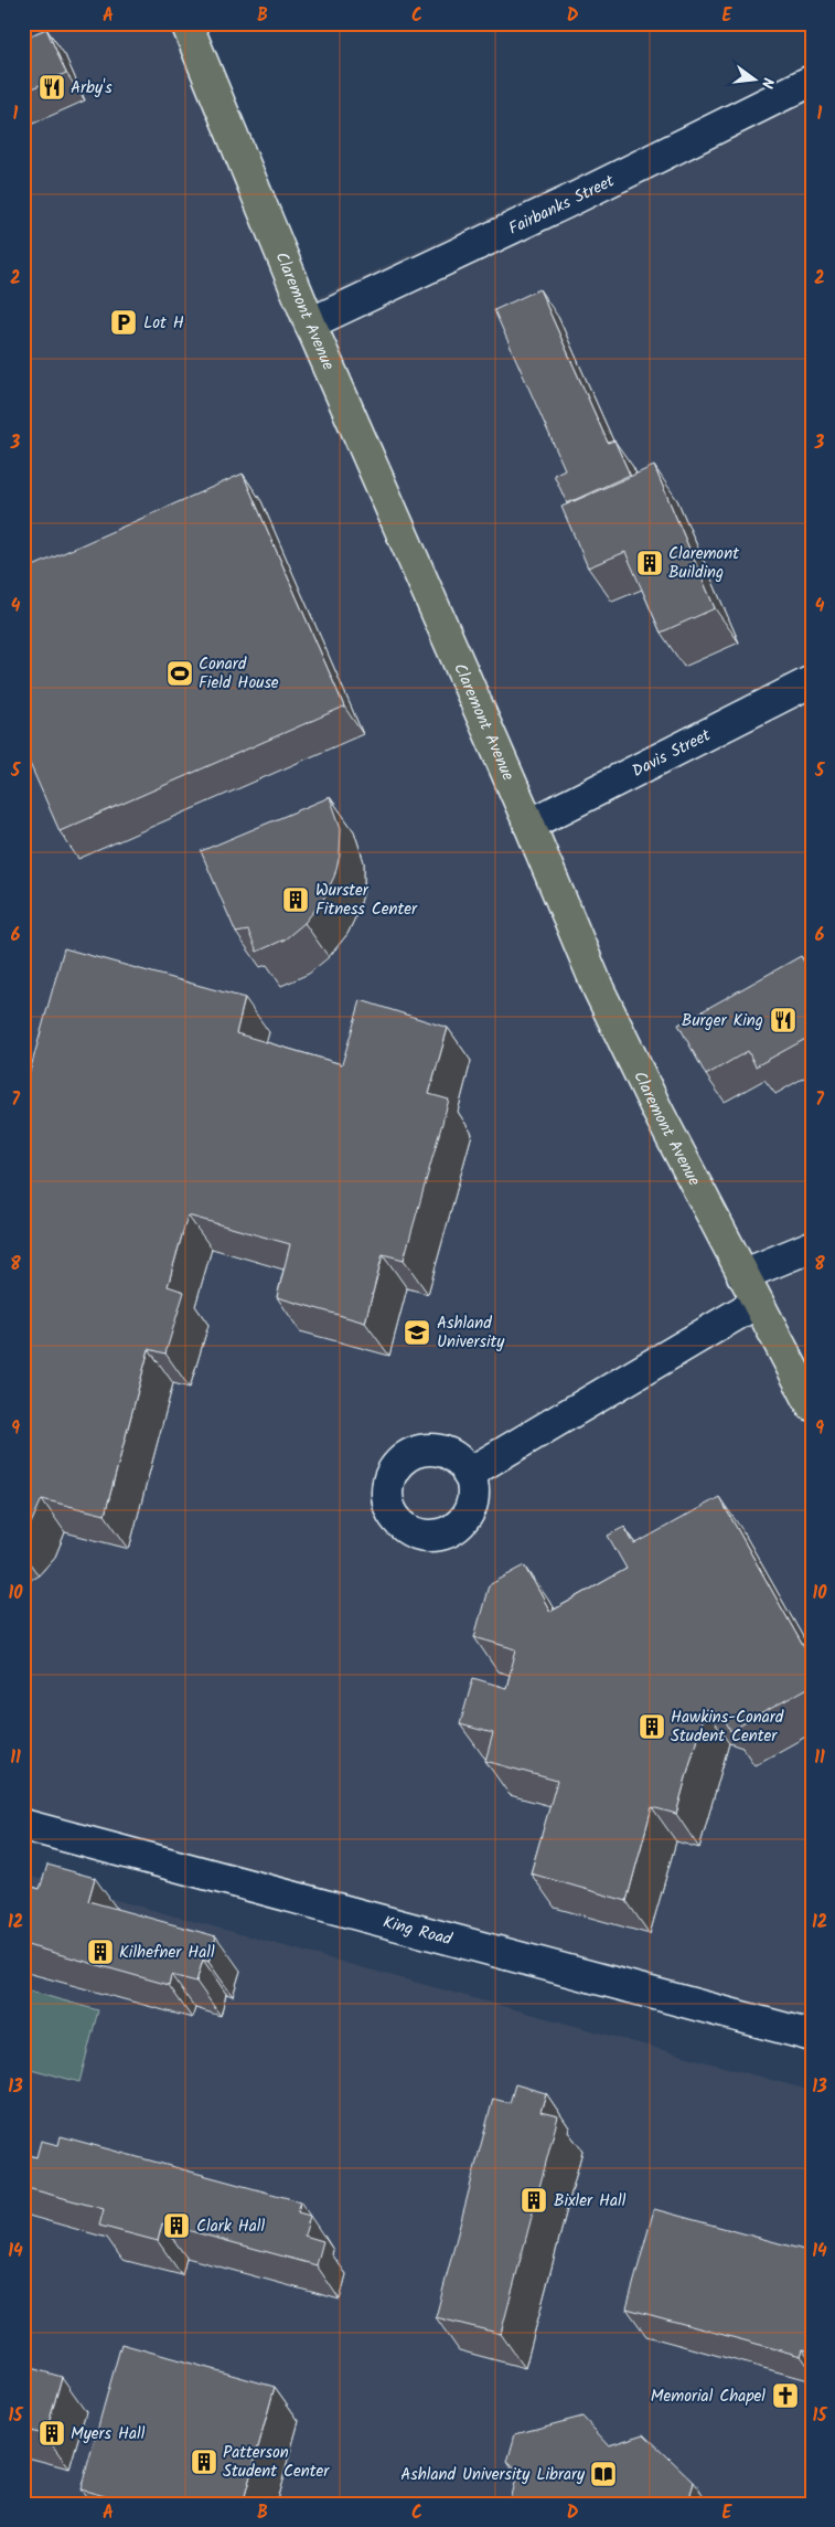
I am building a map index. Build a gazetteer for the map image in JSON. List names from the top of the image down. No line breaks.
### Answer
{"streets":{"main road":["Claremont Avenue"],"street":["Fairbanks Street","Davis Street","King Road"]},"crossings":[["Fairbanks Street","Claremont Avenue"],["Claremont Avenue","Davis Street"]],"places":{"restaurant":["Arby's","Burger King"],"parking":["Lot H"],"building":["Claremont Building","Wurster Fitness Center","Hawkins-Conard Student Center","Kilhefner Hall","Bixler Hall","Clark Hall","Myers Hall","Patterson Student Center"],"sports":["Conard Field House"],"school or university":["Ashland University"],"church":["Memorial Chapel"],"library":["Ashland University Library"]},"north":"right","grid":{"columns":["A","B","C","D","E"],"rows":["1","2","3","4","5","6","7","8","9","10","11","12","13","14","15"]}}
